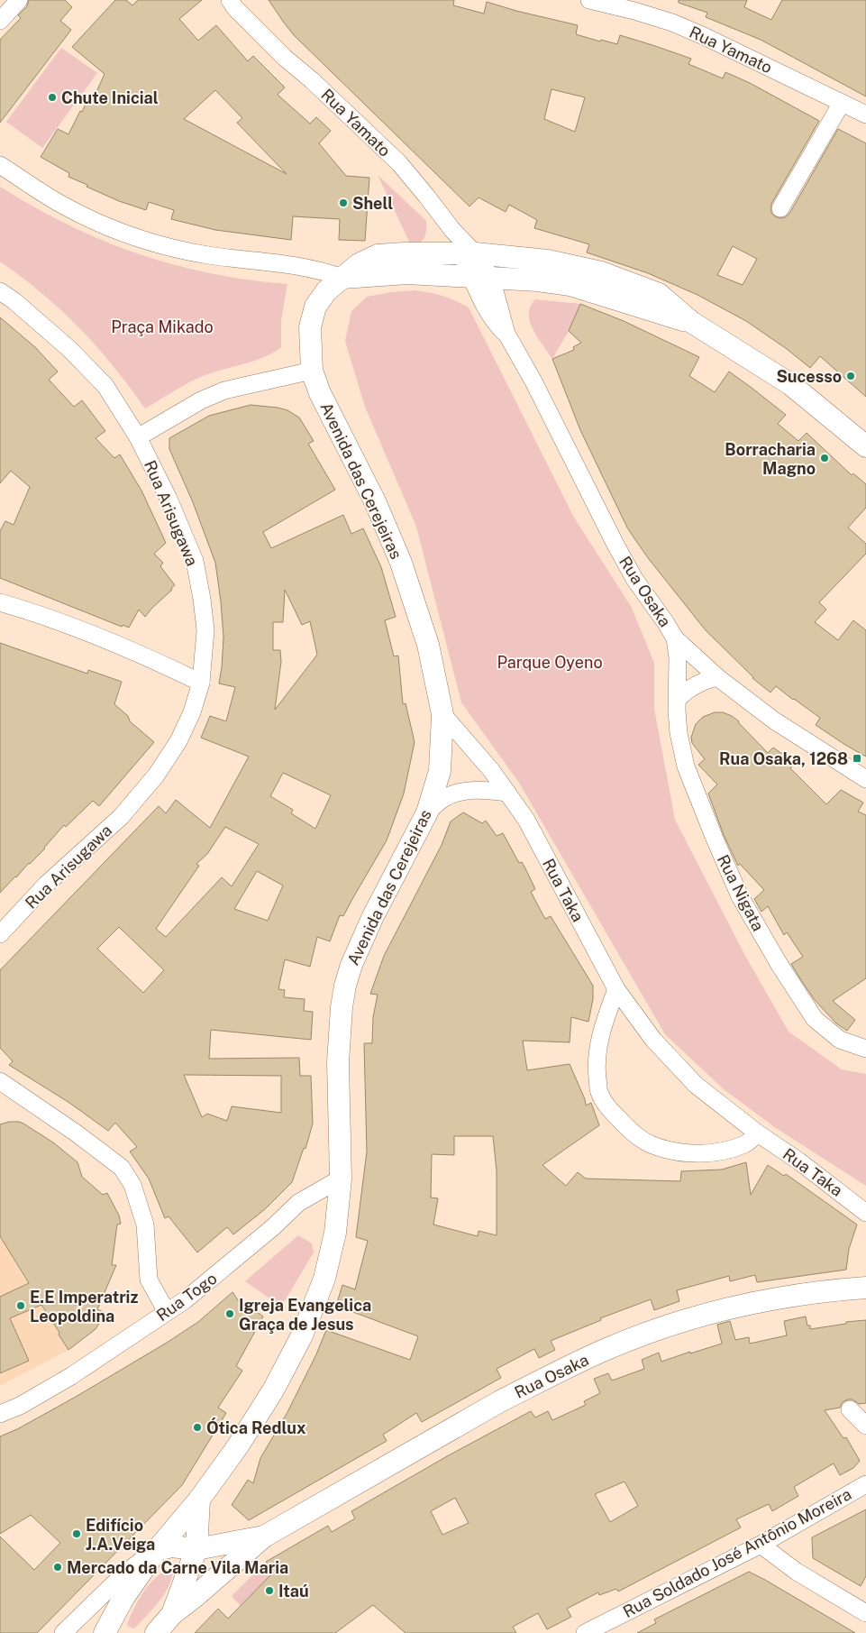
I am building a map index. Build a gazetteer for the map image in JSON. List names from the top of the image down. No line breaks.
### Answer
{"streets":{"main road":["Avenida das Cerejeiras","Rua Osaka"],"street":["Rua Yamato","Rua Arisugawa","Rua Taka","Rua Nigata","Rua Togo","Rua Soldado José Antônio Moreira"]},"crossings":[["Rua Yamato","Avenida das Cerejeiras"],["Rua Yamato","Rua Osaka"],["Avenida das Cerejeiras","Rua Osaka"],["Avenida das Cerejeiras","Rua Taka"],["Avenida das Cerejeiras","Rua Togo"],["Rua Osaka","Rua Nigata"]],"parks":["Praça Mikado","Parque Oyeno"],"places":{"other":["Chute Inicial","Shell","Sucesso","Borracharia Magno","E.E Imperatriz Leopoldina","Igreja Evangelica Graça de Jesus","Ótica Redlux","Edifício J.A.Veiga","Mercado da Carne Vila Maria","Itaú"],"transit":["Rua Osaka, 1268"]}}
